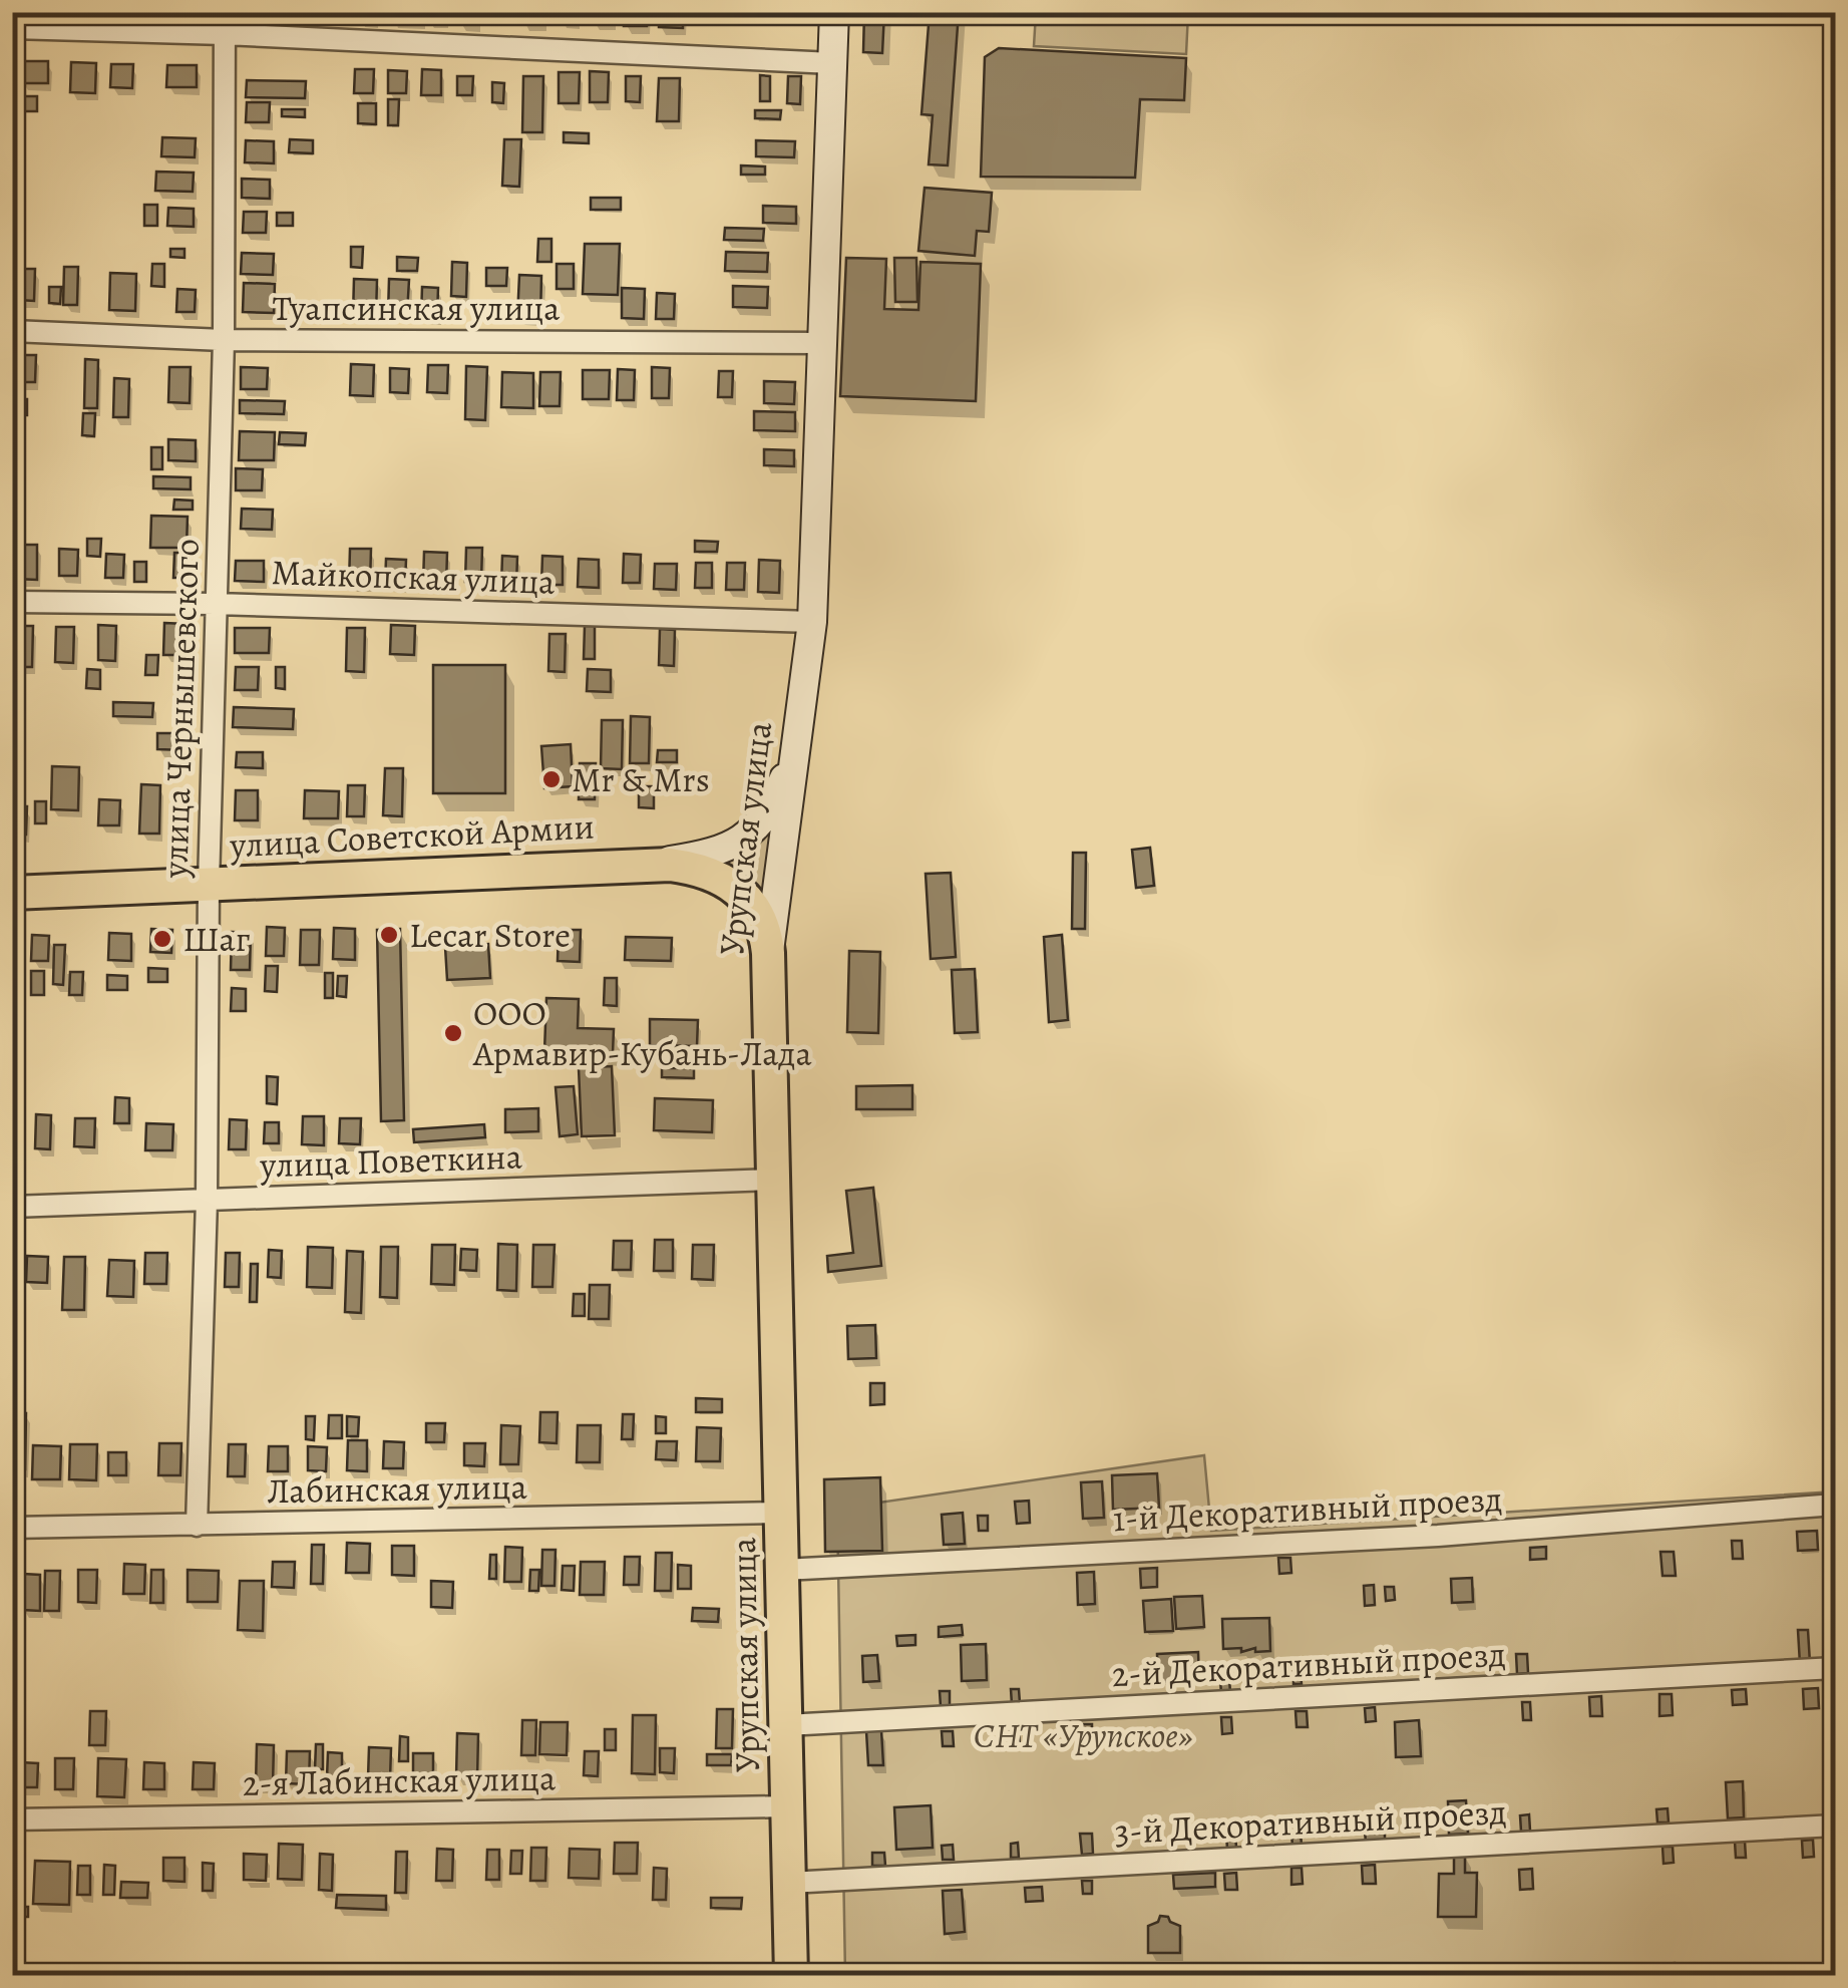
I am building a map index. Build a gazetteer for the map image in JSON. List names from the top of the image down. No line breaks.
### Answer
{"streets":{"main road":["улица Советской Армии","Урупская улица"],"street":["Туапсинская улица","Майкопская улица","улица Чернышевского","улица Поветкина","Лабинская улица","1-й Декоративный проезд","2-й Декоративный проезд","2-я Лабинская улица","3-й Декоративный проезд"]},"crossings":[["Туапсинская улица","улица Чернышевского"],["Туапсинская улица","Урупская улица"],["Майкопская улица","улица Чернышевского"],["Майкопская улица","Урупская улица"],["улица Чернышевского","улица Советской Армии"],["улица Чернышевского","улица Поветкина"],["улица Чернышевского","Лабинская улица"],["улица Советской Армии","Урупская улица"],["Урупская улица","улица Поветкина"],["Урупская улица","Лабинская улица"],["Урупская улица","1-й Декоративный проезд"],["Урупская улица","2-й Декоративный проезд"],["Урупская улица","2-я Лабинская улица"],["Урупская улица","3-й Декоративный проезд"]],"parks":["СНТ «Урупское»"],"places":["Mr & Mrs","Lecar Store","Шаг","ООО Армавир-Кубань-Лада"]}
